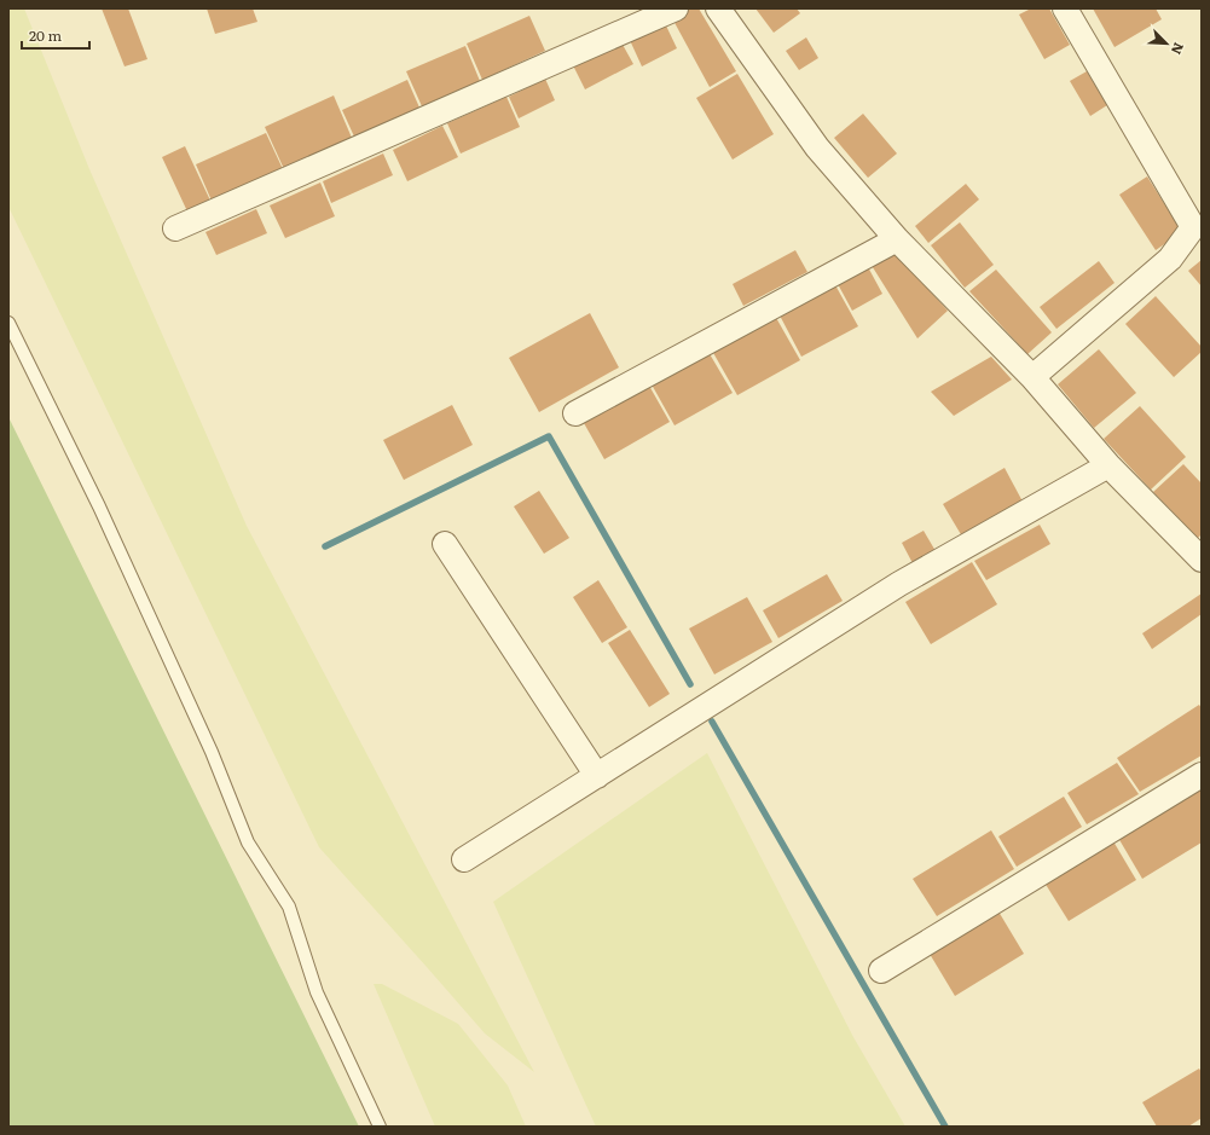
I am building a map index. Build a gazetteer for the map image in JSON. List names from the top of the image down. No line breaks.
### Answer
{"scale_bar":"20 m","north":"bottom right"}
